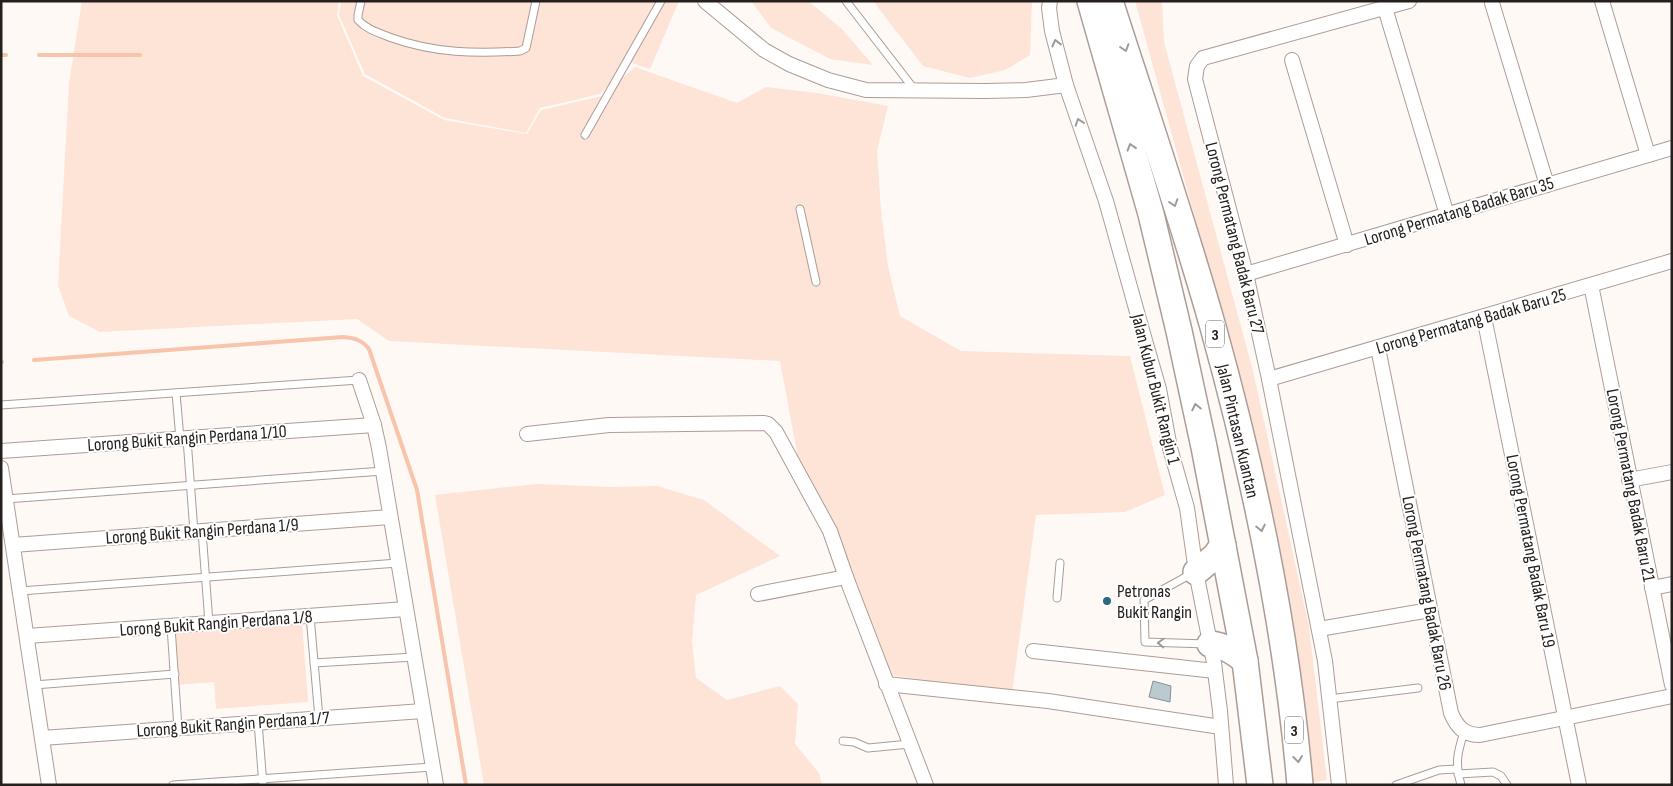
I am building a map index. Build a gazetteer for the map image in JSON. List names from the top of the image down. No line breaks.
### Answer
{"streets":{"highway":["3","Jalan Pintasan Kuantan"],"street":["Lorong Permatang Badak Baru 35","Lorong Permatang Badak Baru 27","Lorong Permatang Badak Baru 25","Jalan Kubur Bukit Rangin 1","Lorong Bukit Rangin Perdana 1/10","Lorong Permatang Badak Baru 21","Lorong Bukit Rangin Perdana 1/9","Lorong Permatang Badak Baru 19","Lorong Permatang Badak Baru 26","Lorong Bukit Rangin Perdana 1/8","Lorong Bukit Rangin Perdana 1/7"]},"crossings":[["Lorong Permatang Badak Baru 35","Lorong Permatang Badak Baru 27"],["Lorong Permatang Badak Baru 27","Lorong Permatang Badak Baru 25"],["Lorong Permatang Badak Baru 25","Lorong Permatang Badak Baru 21"],["Lorong Permatang Badak Baru 25","Lorong Permatang Badak Baru 19"],["Lorong Permatang Badak Baru 25","Lorong Permatang Badak Baru 26"]],"one_way":["Jalan Kubur Bukit Rangin 1"],"places":["Petronas Bukit Rangin"]}
